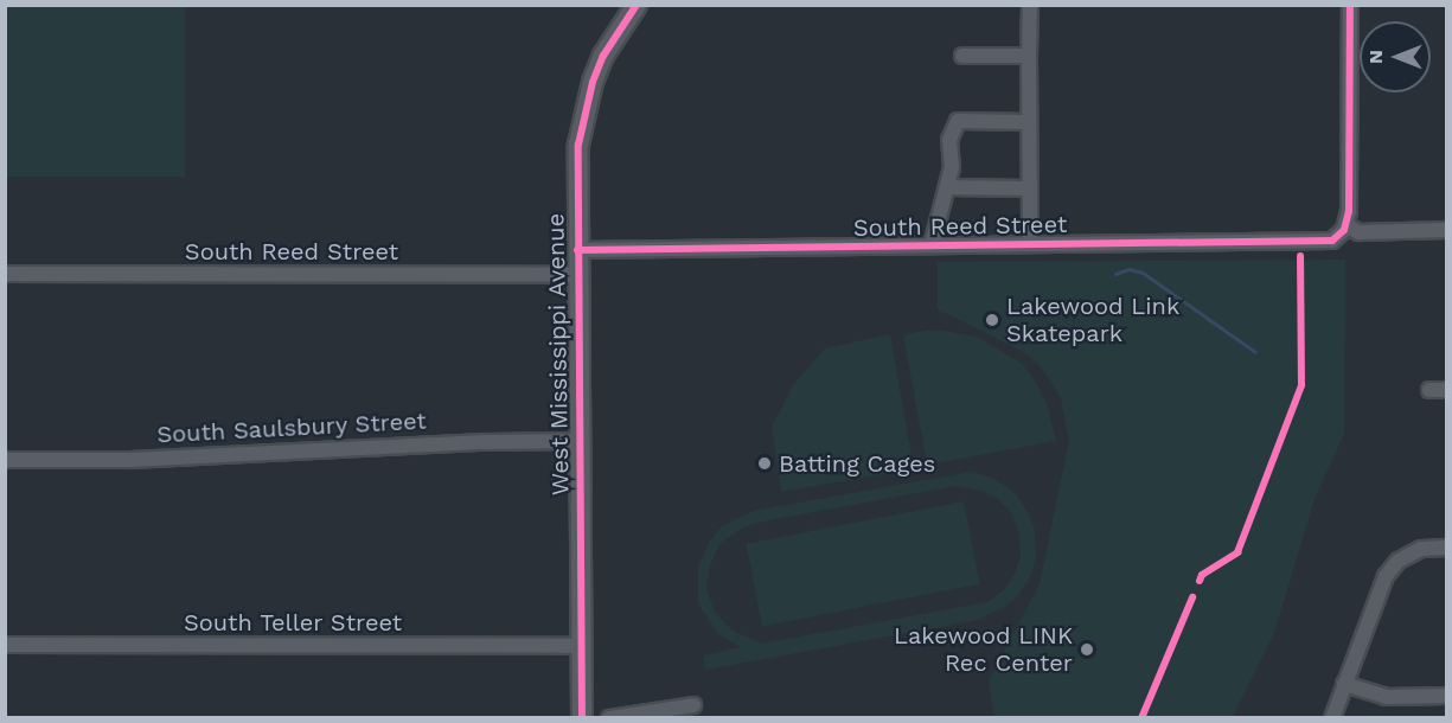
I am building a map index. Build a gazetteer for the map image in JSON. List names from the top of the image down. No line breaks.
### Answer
{"streets":{"main road":["West Mississippi Avenue"],"street":["South Reed Street","South Saulsbury Street","South Teller Street"]},"crossings":[["South Reed Street","West Mississippi Avenue"],["West Mississippi Avenue","South Saulsbury Street"],["West Mississippi Avenue","South Teller Street"]],"places":["Lakewood Link Skatepark","Batting Cages","Lakewood LINK Rec Center"],"north":"left"}
